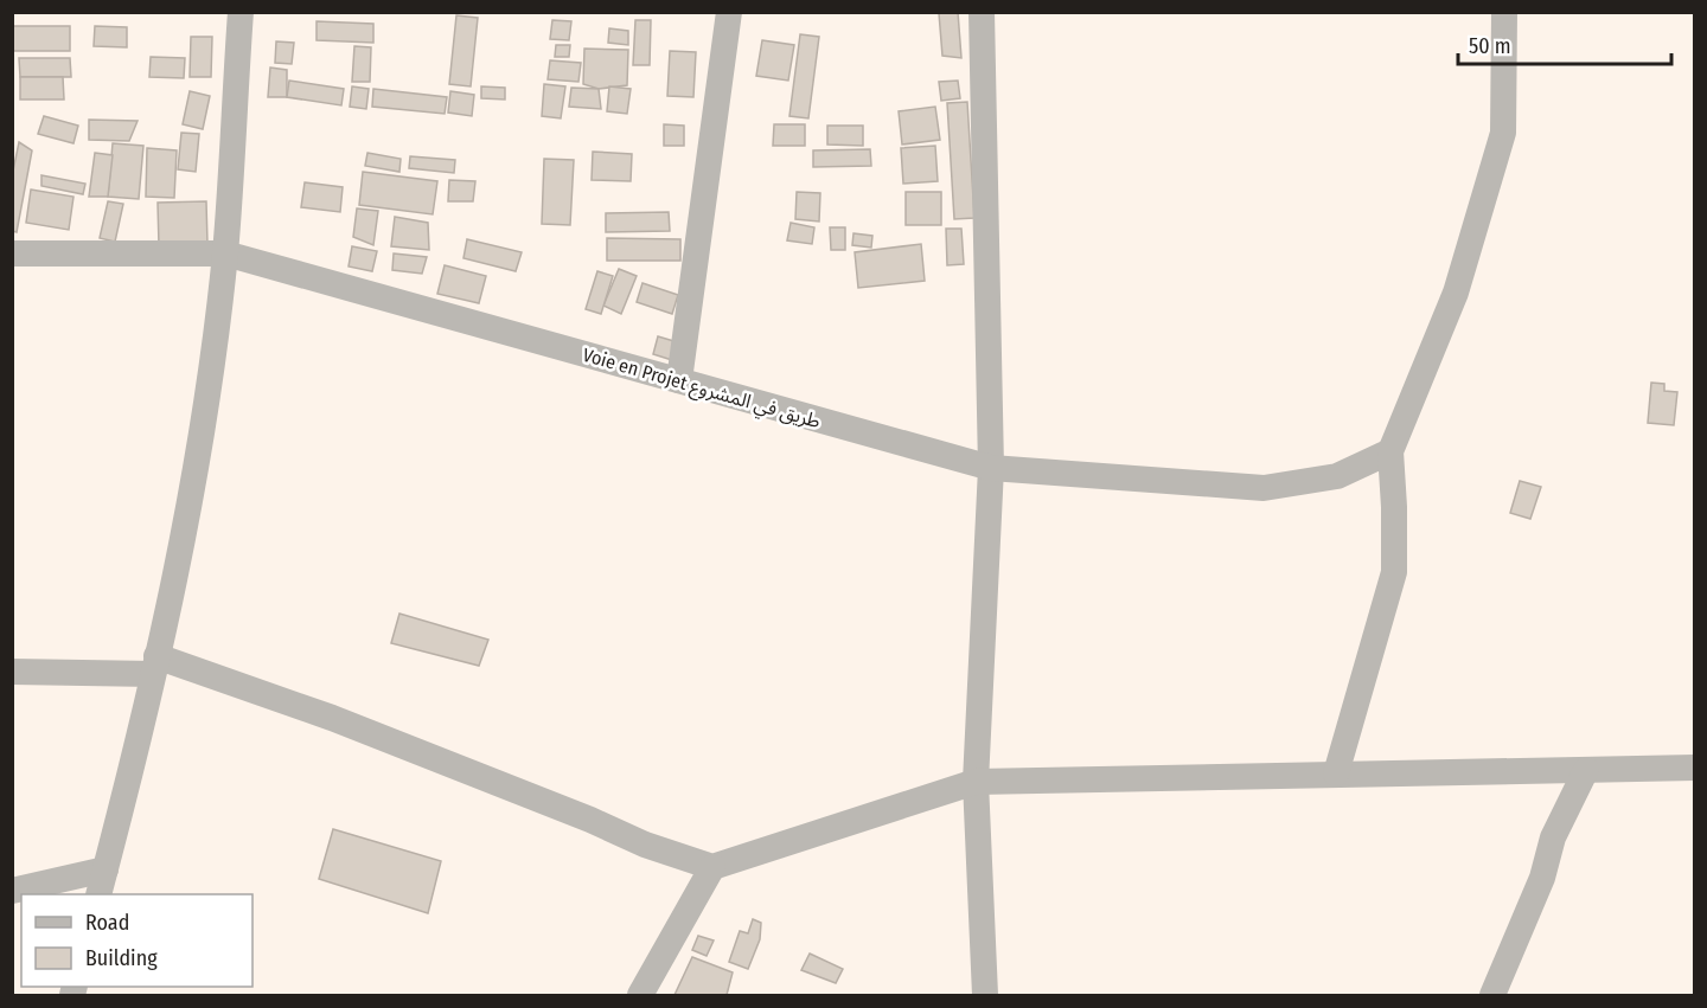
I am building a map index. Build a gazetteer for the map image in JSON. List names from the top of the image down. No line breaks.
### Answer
{"streets":{"street":["Voie en Projet طريق في المشروع"]},"legend":["Road","Building"],"scale_bar":"50 m"}
